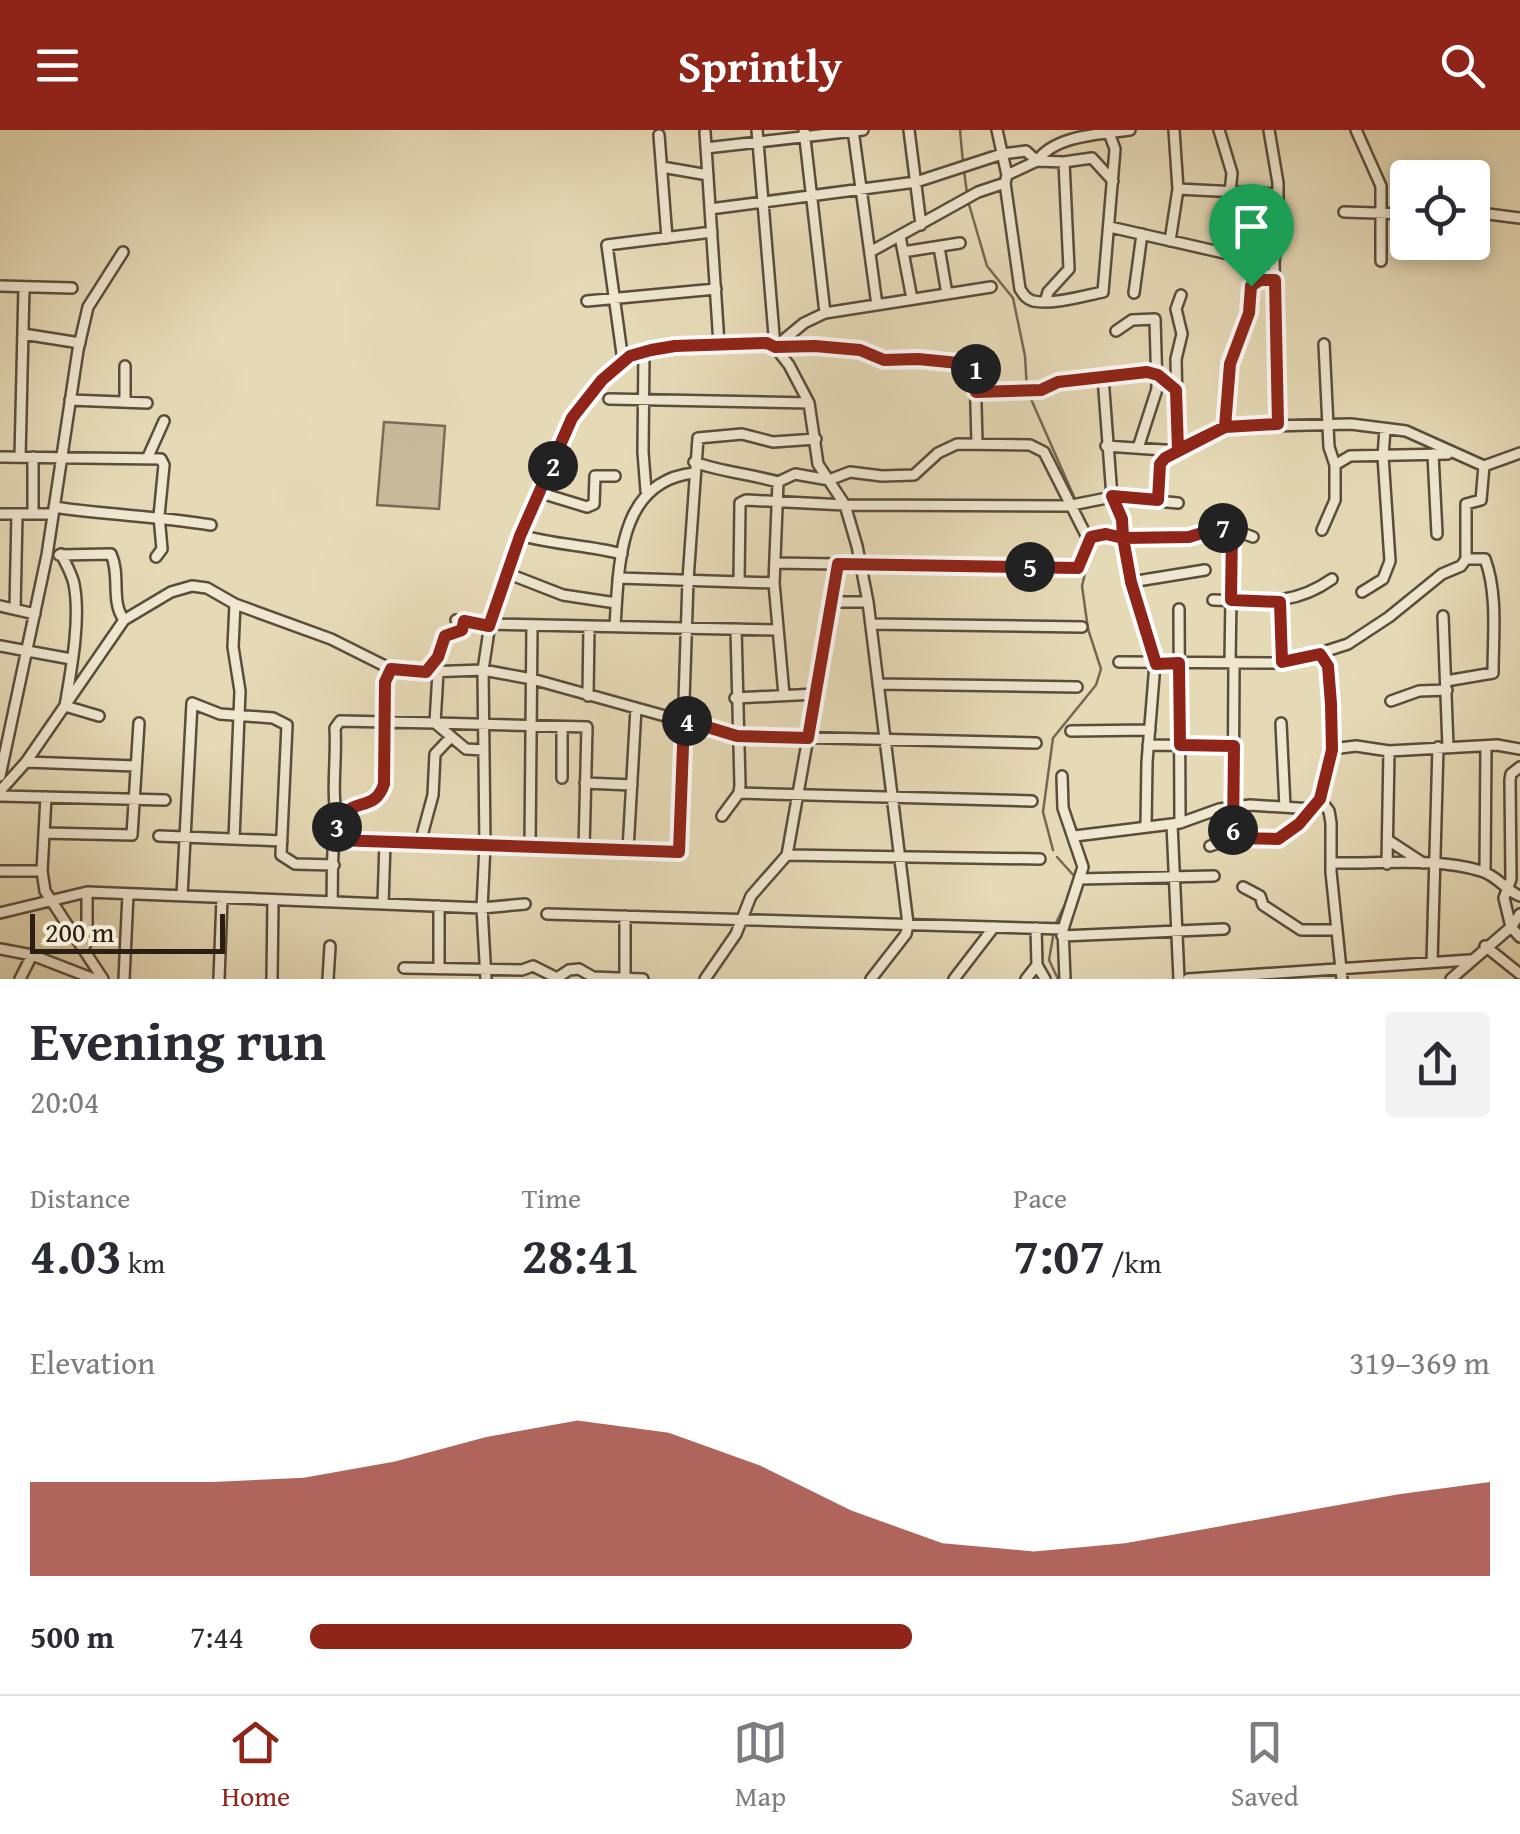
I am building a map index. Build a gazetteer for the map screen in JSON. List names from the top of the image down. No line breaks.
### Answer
{"scale_bar":"200 m","page":{"header":"Sprintly","pins":["1","2","7","5","4","3","6"],"scale":"200 m","heading":["Evening run","20:04"],"stats":[["Distance","4.03 km"],["Time","28:41"],["Pace","7:07 /km"]],"chart":["Elevation","319–369 m"],"list":[{"name":"500 m","note":"7:44"}],"tabs":["Home","Map","Saved"]}}
